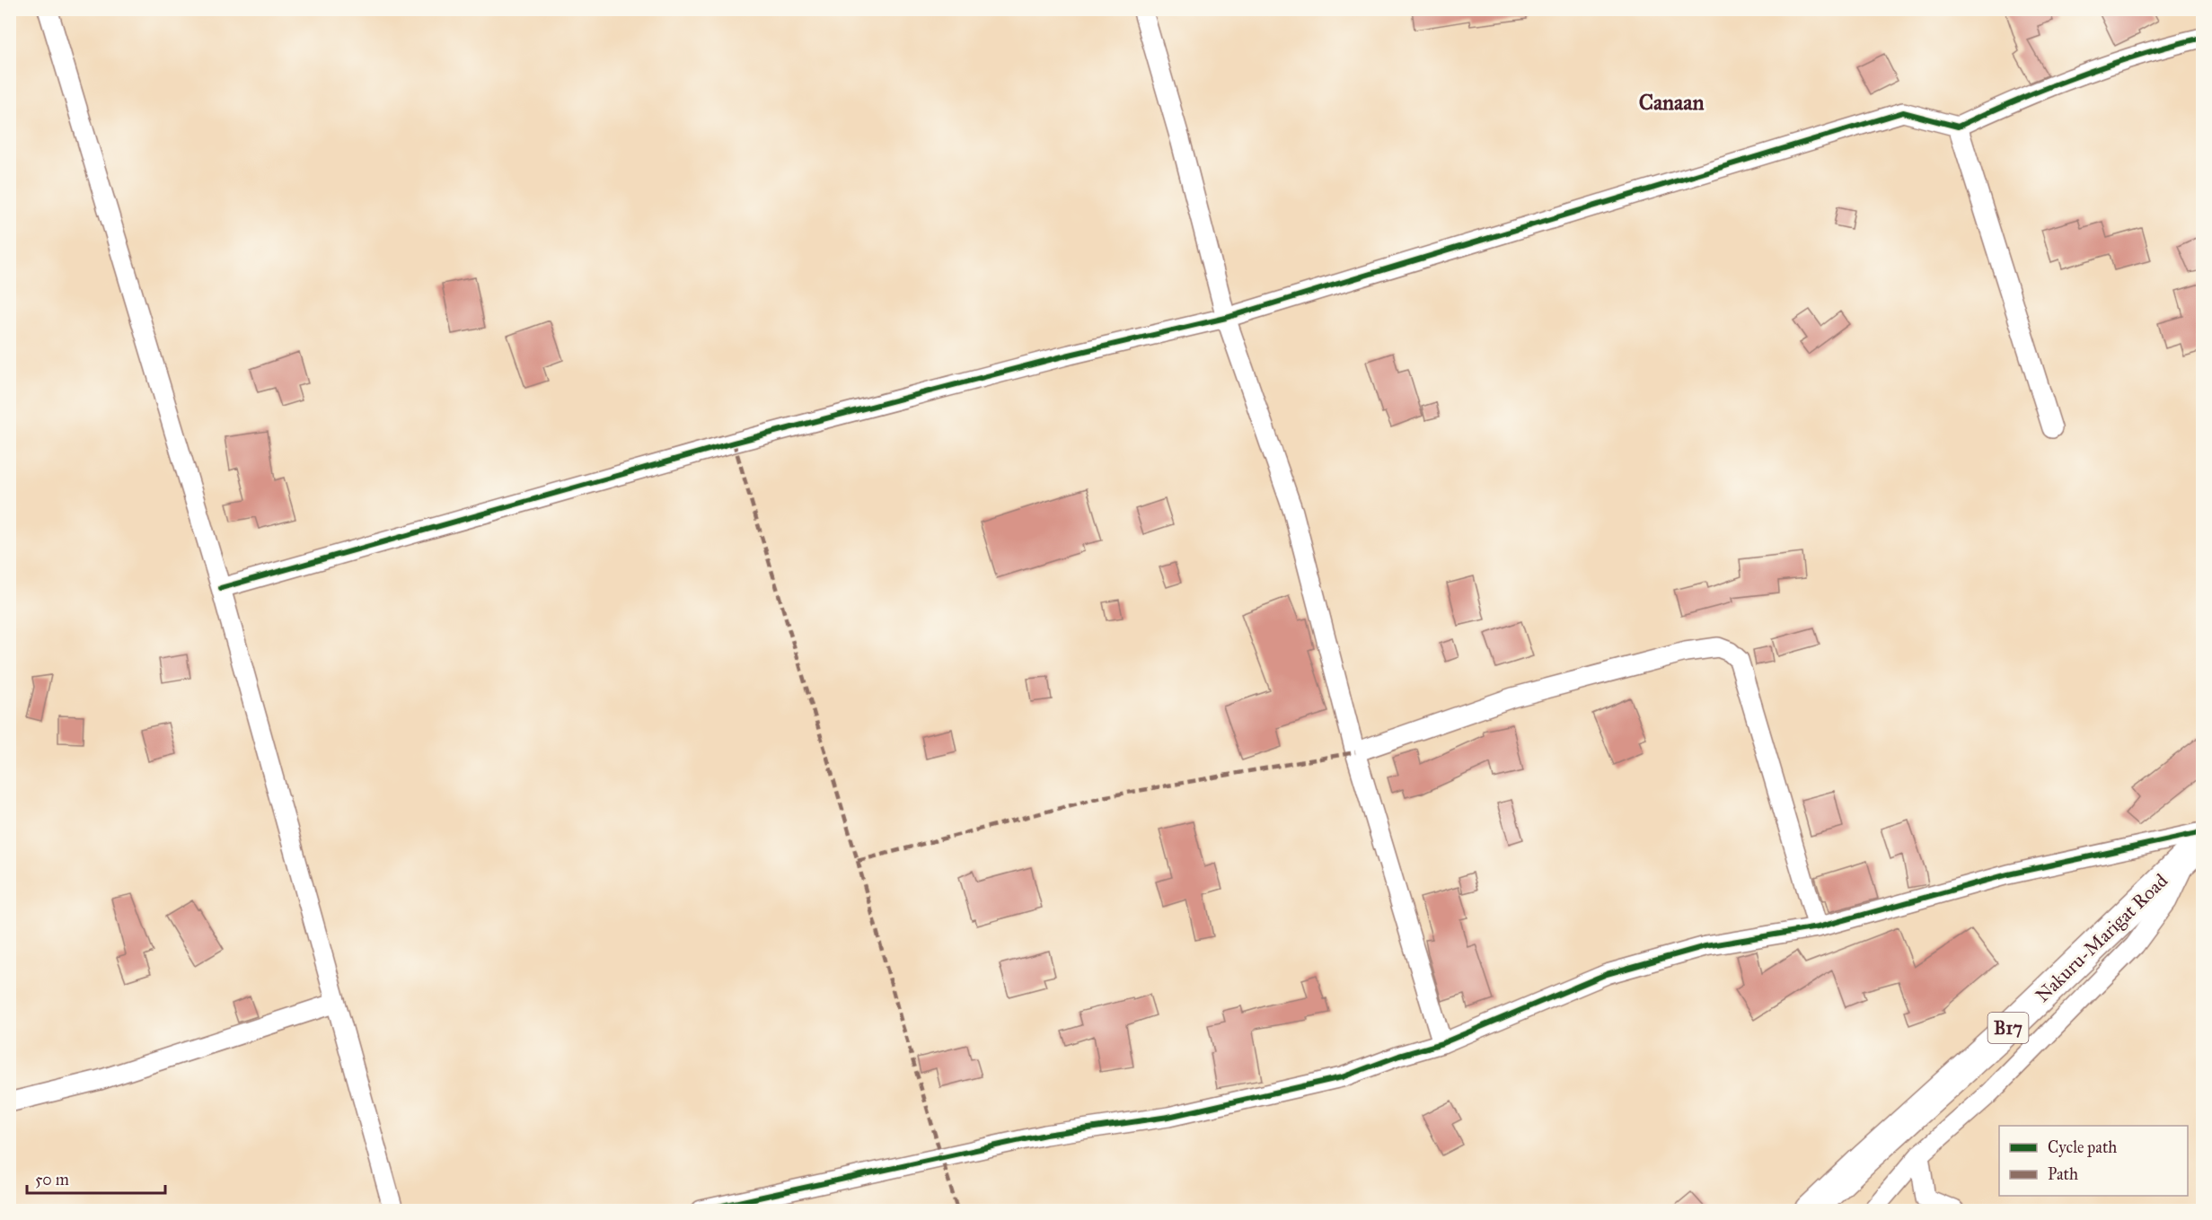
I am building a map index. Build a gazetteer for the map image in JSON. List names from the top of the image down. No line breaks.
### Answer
{"streets":{"main road":["Nakuru-Marigat Road","B17"]},"districts":["Canaan"],"legend":["Cycle path","Path"],"scale_bar":"50 m"}
